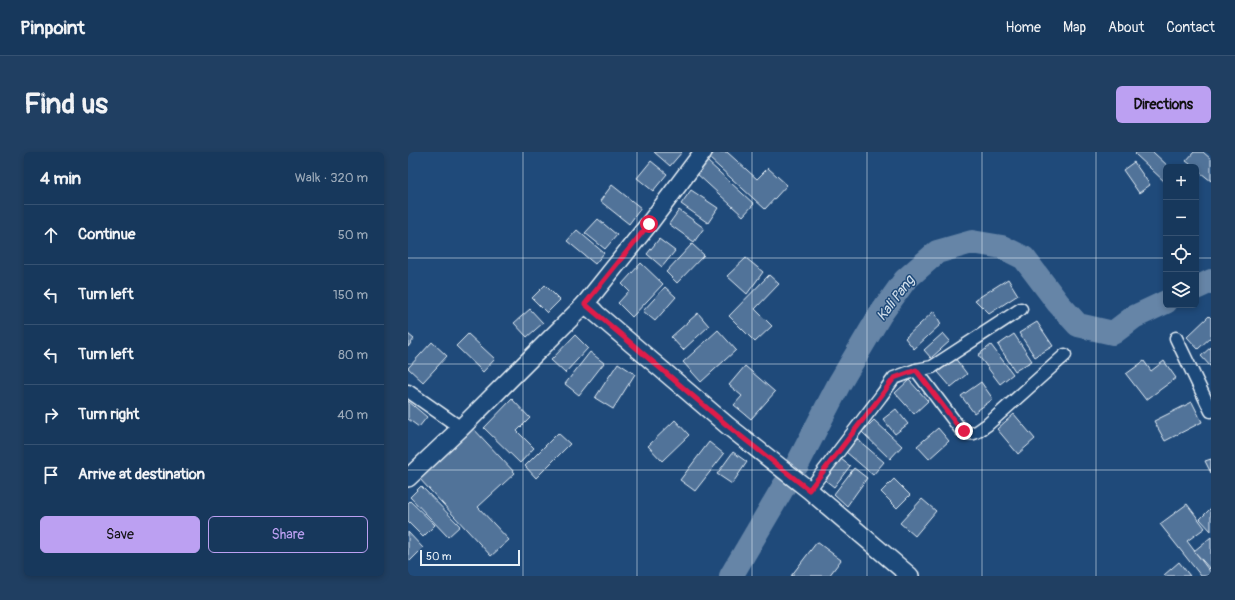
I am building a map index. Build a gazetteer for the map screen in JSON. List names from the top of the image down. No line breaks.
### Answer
{"water":["Kali Pang"],"scale_bar":"50 m","page":{"header":"Pinpoint","nav":["Home","Map","About","Contact"],"buttons":["Directions",["Save","Share"]],"title":"Find us","heading":["4 min","Walk · 320 m"],"map_buttons":["+","−"],"list":[["Continue","50 m"],["Turn left","150 m"],["Turn left","80 m"],["Turn right","40 m"],"Arrive at destination"],"scale":"50 m"}}
